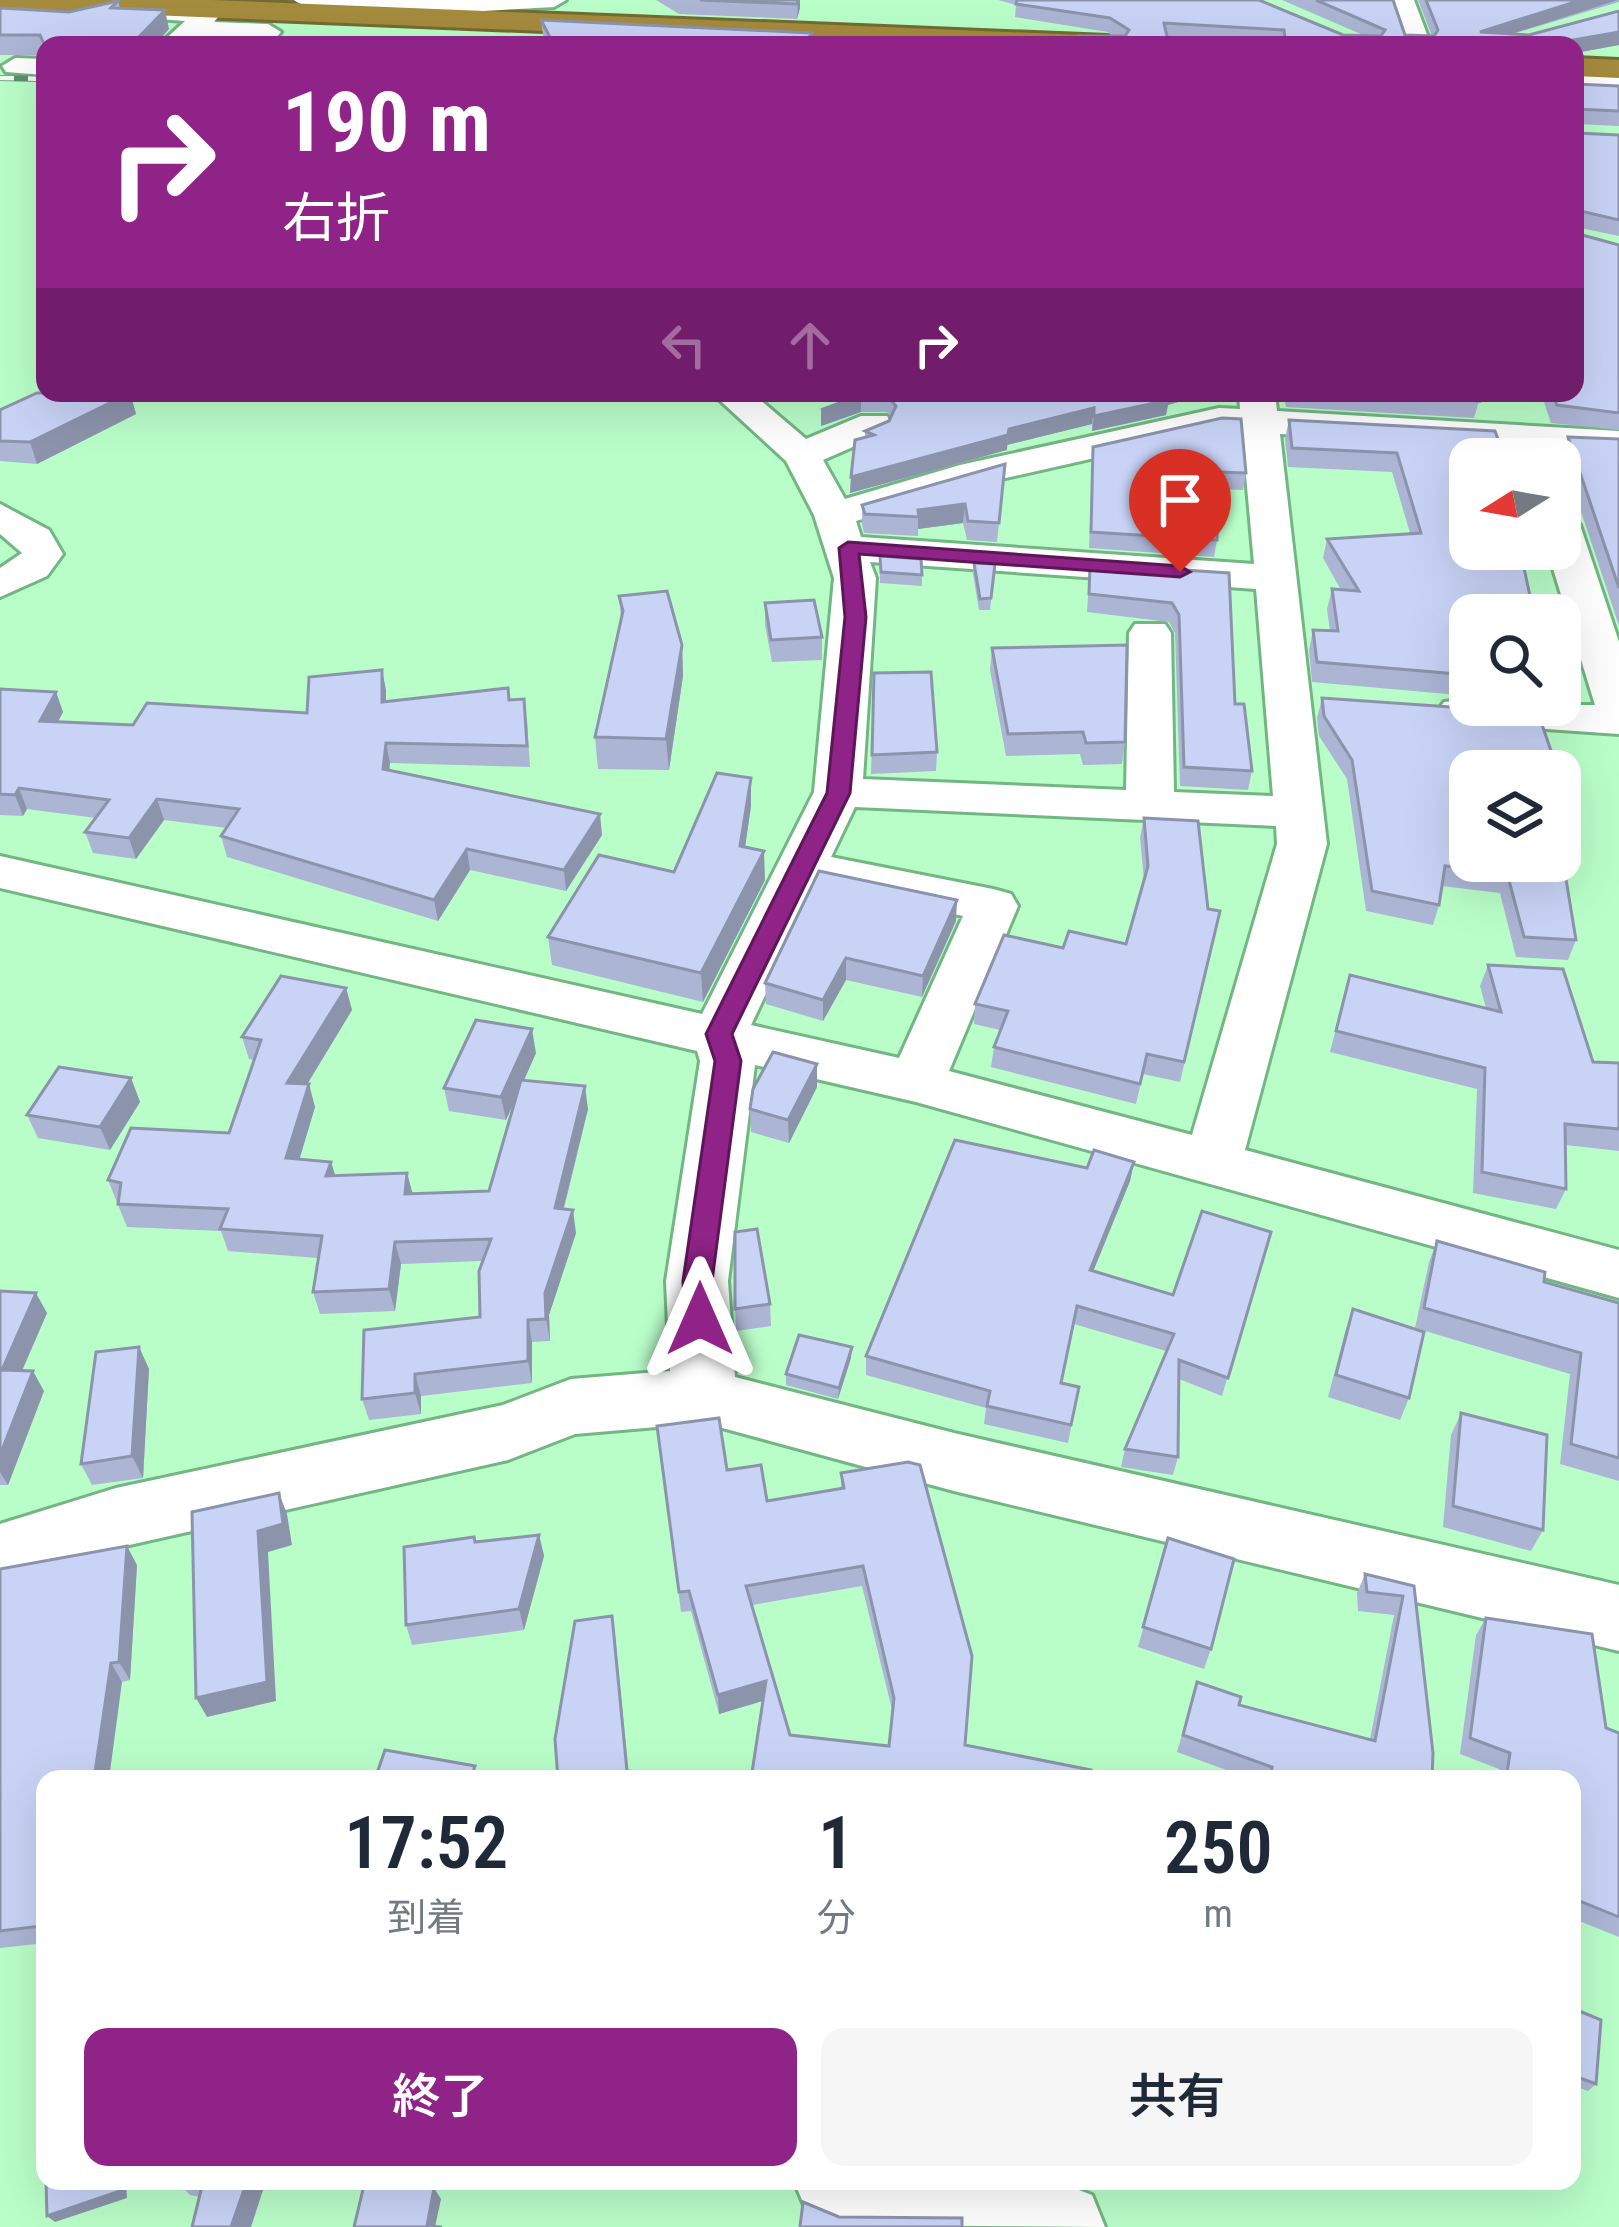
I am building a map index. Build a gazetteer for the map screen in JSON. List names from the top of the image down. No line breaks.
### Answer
{"north":"left","page":{"turn":["190 m","右折"],"eta":["17:52","到着","1","分","250","m"],"buttons":["終了","共有"]}}
